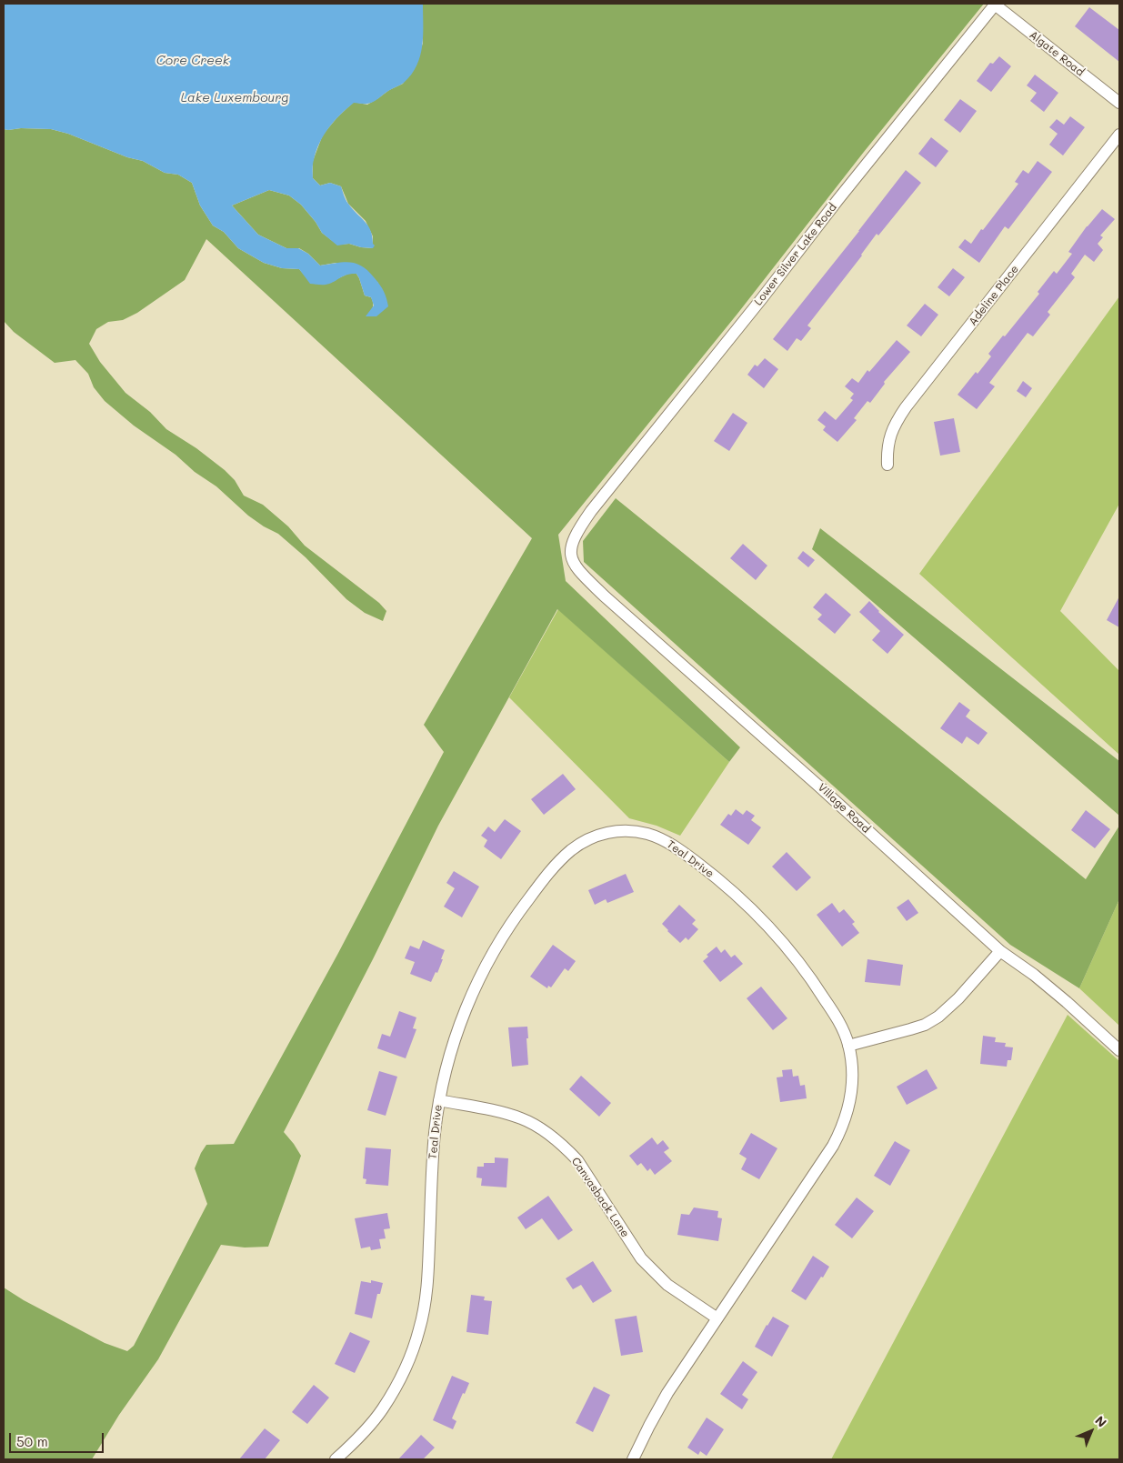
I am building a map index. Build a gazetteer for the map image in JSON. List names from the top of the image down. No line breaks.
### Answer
{"streets":{"street":["Algate Road","Lower Silver Lake Road","Adeline Place","Village Road","Teal Drive","Canvasback Lane"]},"crossings":[["Algate Road","Lower Silver Lake Road"],["Lower Silver Lake Road","Village Road"],["Teal Drive","Canvasback Lane"]],"water":["Core Creek","Lake Luxembourg"],"scale_bar":"50 m","north":"top right"}
